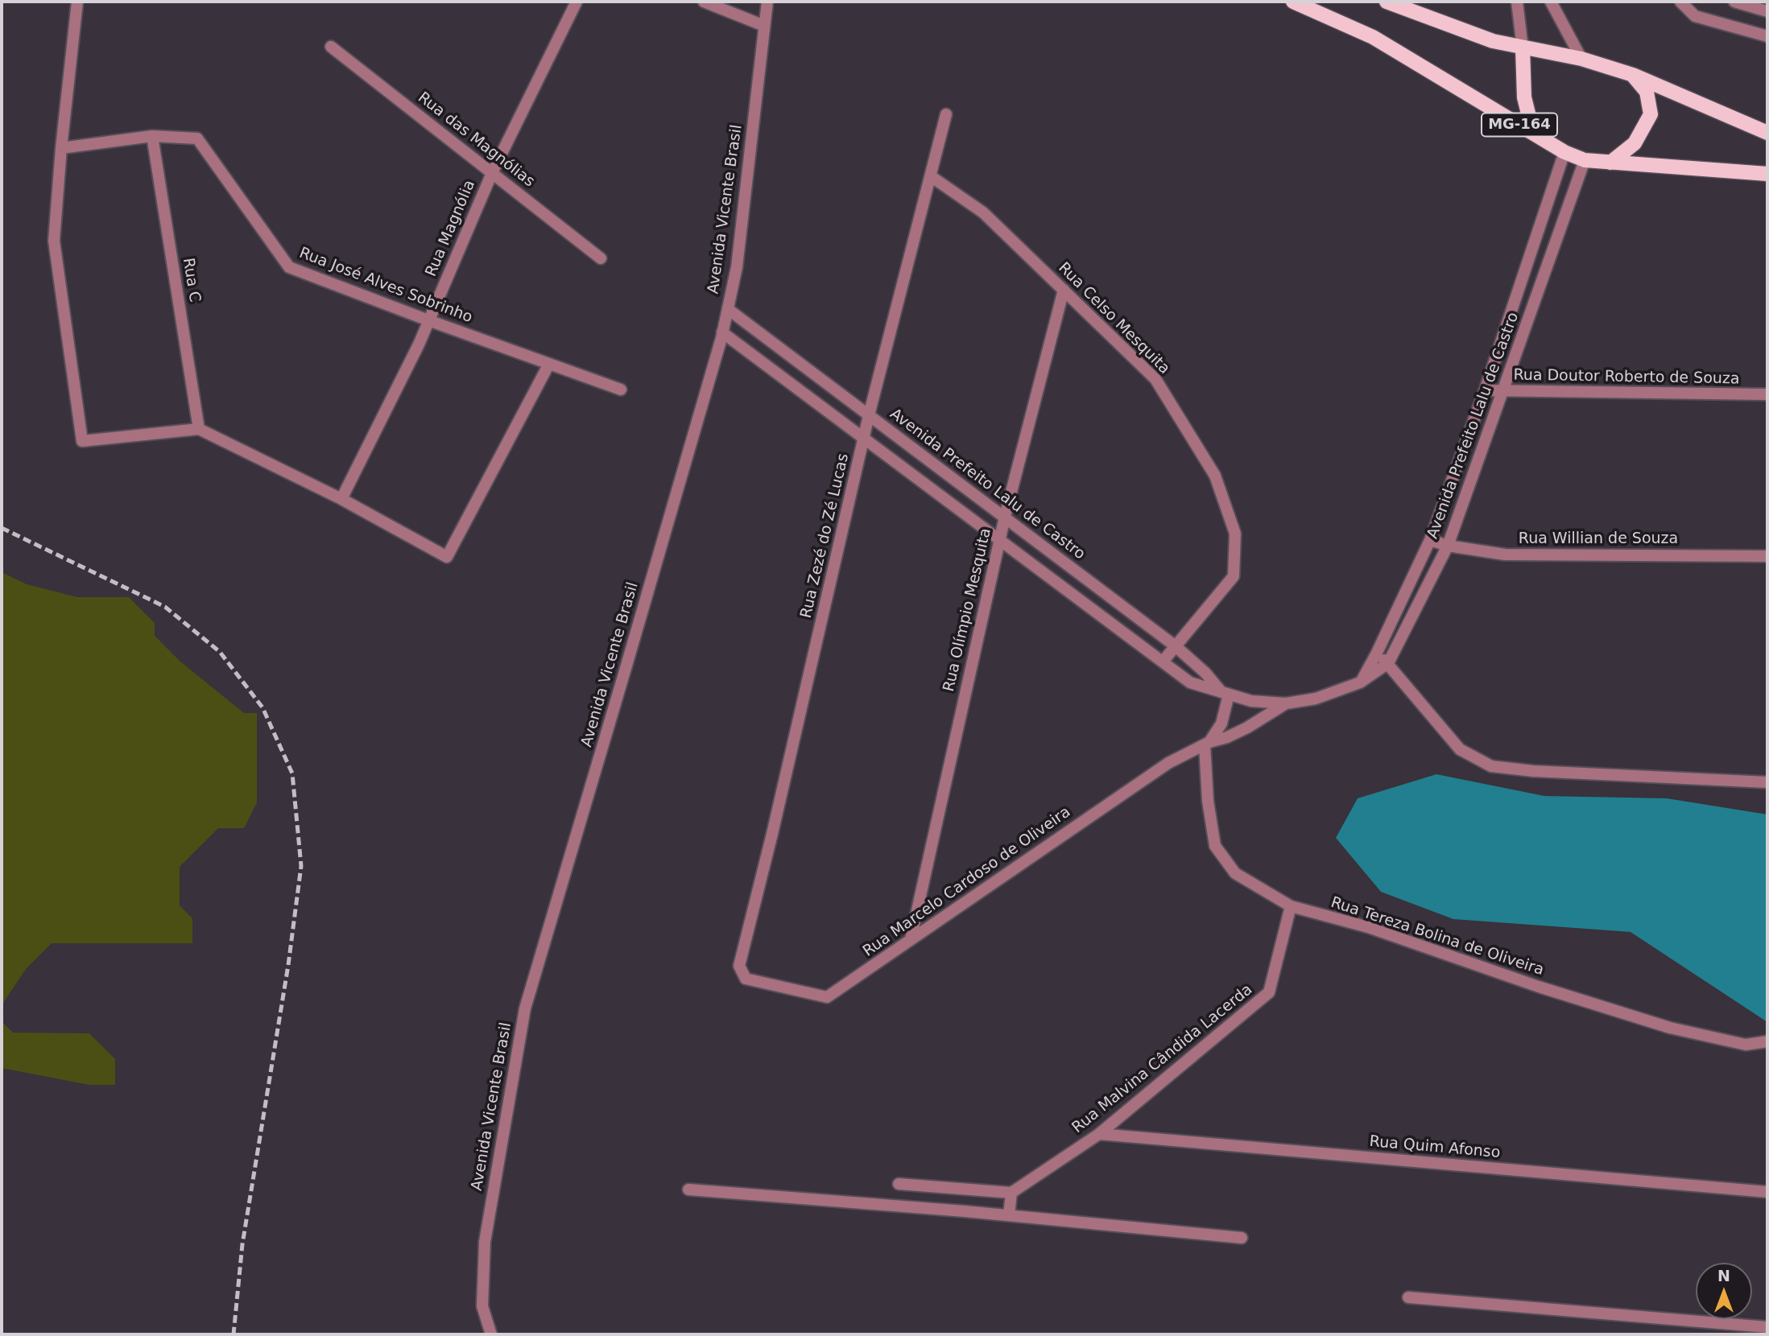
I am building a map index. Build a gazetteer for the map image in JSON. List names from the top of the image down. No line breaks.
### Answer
{"streets":{"main road":["MG-164"],"street":["Rua das Magnólias","Avenida Vicente Brasil","Rua Magnólia","Rua C","Rua José Alves Sobrinho","Rua Celso Mesquita","Rua Doutor Roberto de Souza","Avenida Prefeito Lalu de Castro","Rua Zezé do Zé Lucas","Rua Willian de Souza","Rua Olímpio Mesquita","Rua Marcelo Cardoso de Oliveira","Rua Tereza Bolina de Oliveira","Rua Malvina Cândida Lacerda","Rua Quim Afonso"]},"crossings":[["MG-164","Avenida Prefeito Lalu de Castro"],["Rua das Magnólias","Rua Magnólia"],["Avenida Vicente Brasil","Avenida Prefeito Lalu de Castro"],["Rua Magnólia","Rua José Alves Sobrinho"],["Rua C","Rua José Alves Sobrinho"],["Rua Celso Mesquita","Avenida Prefeito Lalu de Castro"],["Rua Celso Mesquita","Rua Zezé do Zé Lucas"],["Rua Celso Mesquita","Rua Olímpio Mesquita"],["Rua Doutor Roberto de Souza","Avenida Prefeito Lalu de Castro"],["Avenida Prefeito Lalu de Castro","Rua Zezé do Zé Lucas"],["Avenida Prefeito Lalu de Castro","Rua Willian de Souza"],["Avenida Prefeito Lalu de Castro","Rua Olímpio Mesquita"],["Rua Zezé do Zé Lucas","Rua Marcelo Cardoso de Oliveira"],["Rua Olímpio Mesquita","Rua Marcelo Cardoso de Oliveira"],["Rua Marcelo Cardoso de Oliveira","Rua Tereza Bolina de Oliveira"],["Rua Tereza Bolina de Oliveira","Rua Malvina Cândida Lacerda"],["Rua Malvina Cândida Lacerda","Rua Quim Afonso"]],"north":"top"}
